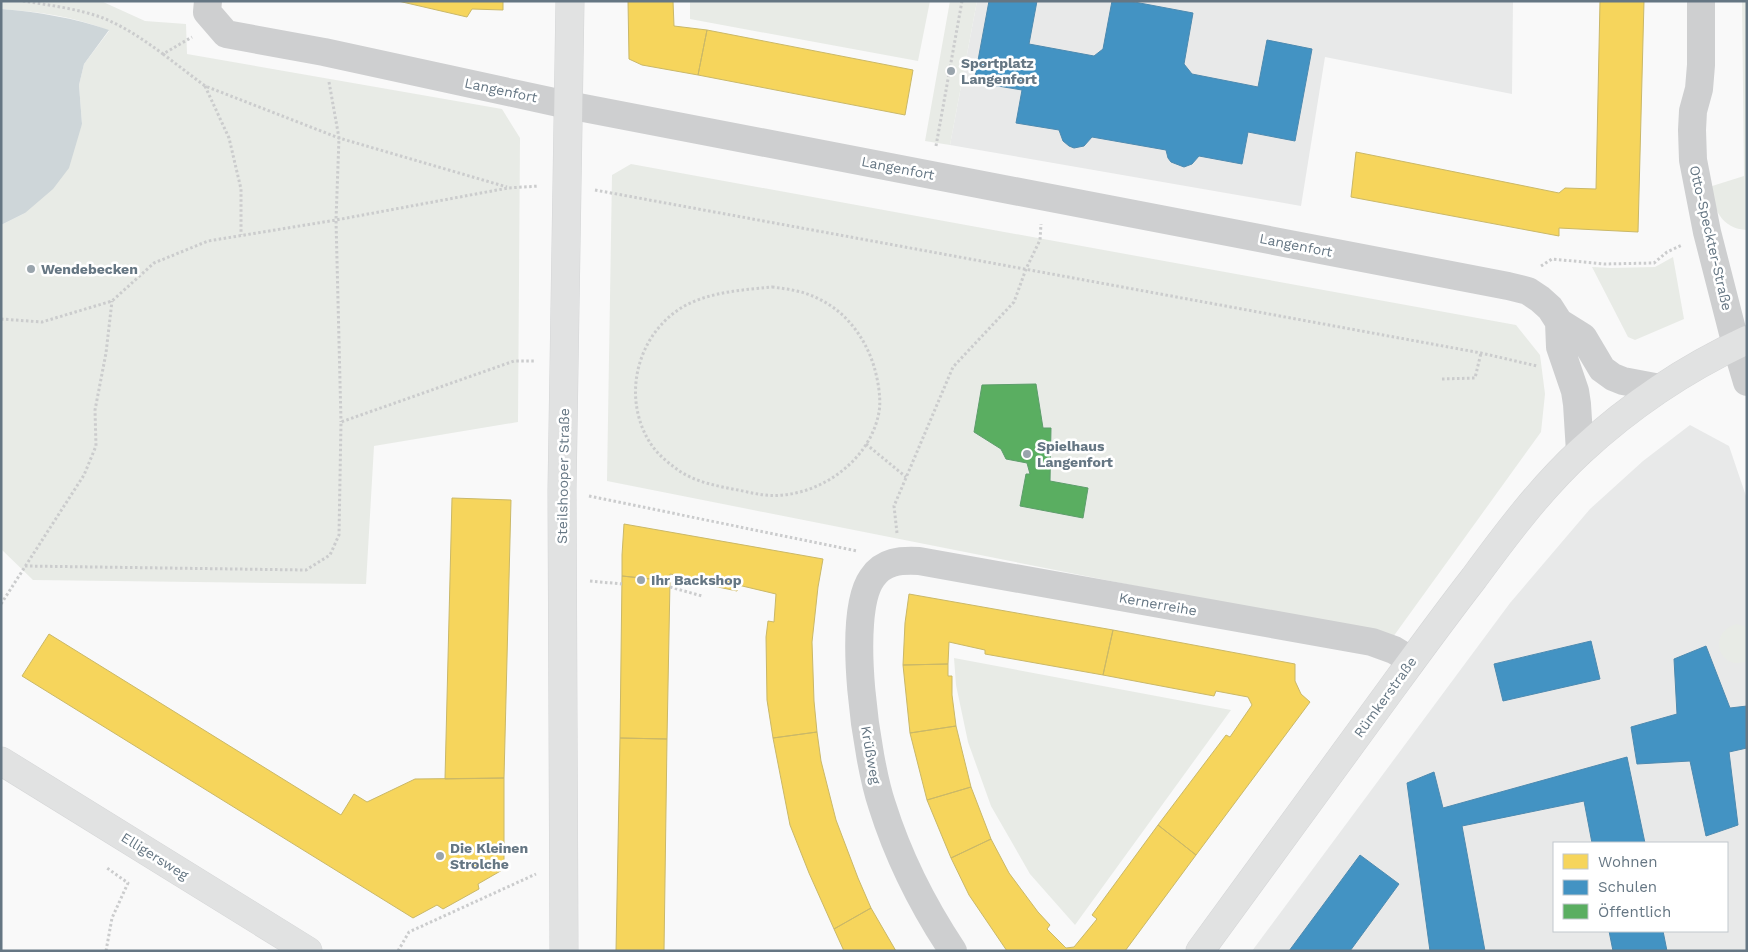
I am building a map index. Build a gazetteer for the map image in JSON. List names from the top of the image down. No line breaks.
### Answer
{"streets":{"street":["Langenfort","Otto-Speckter-Straße","Steilshooper Straße","Kernerreihe","Rümkerstraße","Krüßweg","Elligersweg"]},"crossings":[["Langenfort","Steilshooper Straße"],["Kernerreihe","Rümkerstraße"],["Kernerreihe","Krüßweg"]],"places":["Sportplatz Langenfort","Wendebecken","Spielhaus Langenfort","Ihr Backshop","Die Kleinen Strolche"],"legend":["Wohnen","Schulen","Öffentlich"]}
